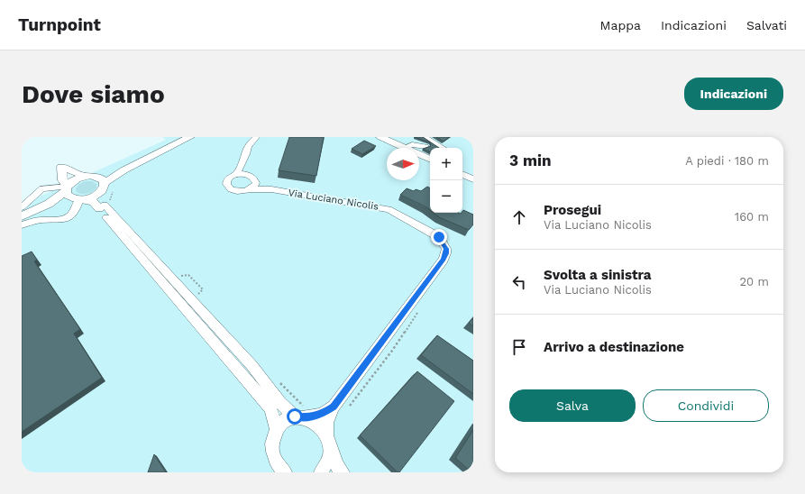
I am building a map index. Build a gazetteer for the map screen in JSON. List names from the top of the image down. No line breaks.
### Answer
{"streets":{"street":["Via Luciano Nicolis"]},"north":"right","page":{"header":"Turnpoint","nav":["Mappa","Indicazioni","Salvati"],"buttons":["Indicazioni",["Salva","Condividi"]],"title":"Dove siamo","heading":["3 min","A piedi · 180 m"],"map_buttons":["+","−"],"list":[["Prosegui","Via Luciano Nicolis","160 m"],["Svolta a sinistra","Via Luciano Nicolis","20 m"],"Arrivo a destinazione"]}}
